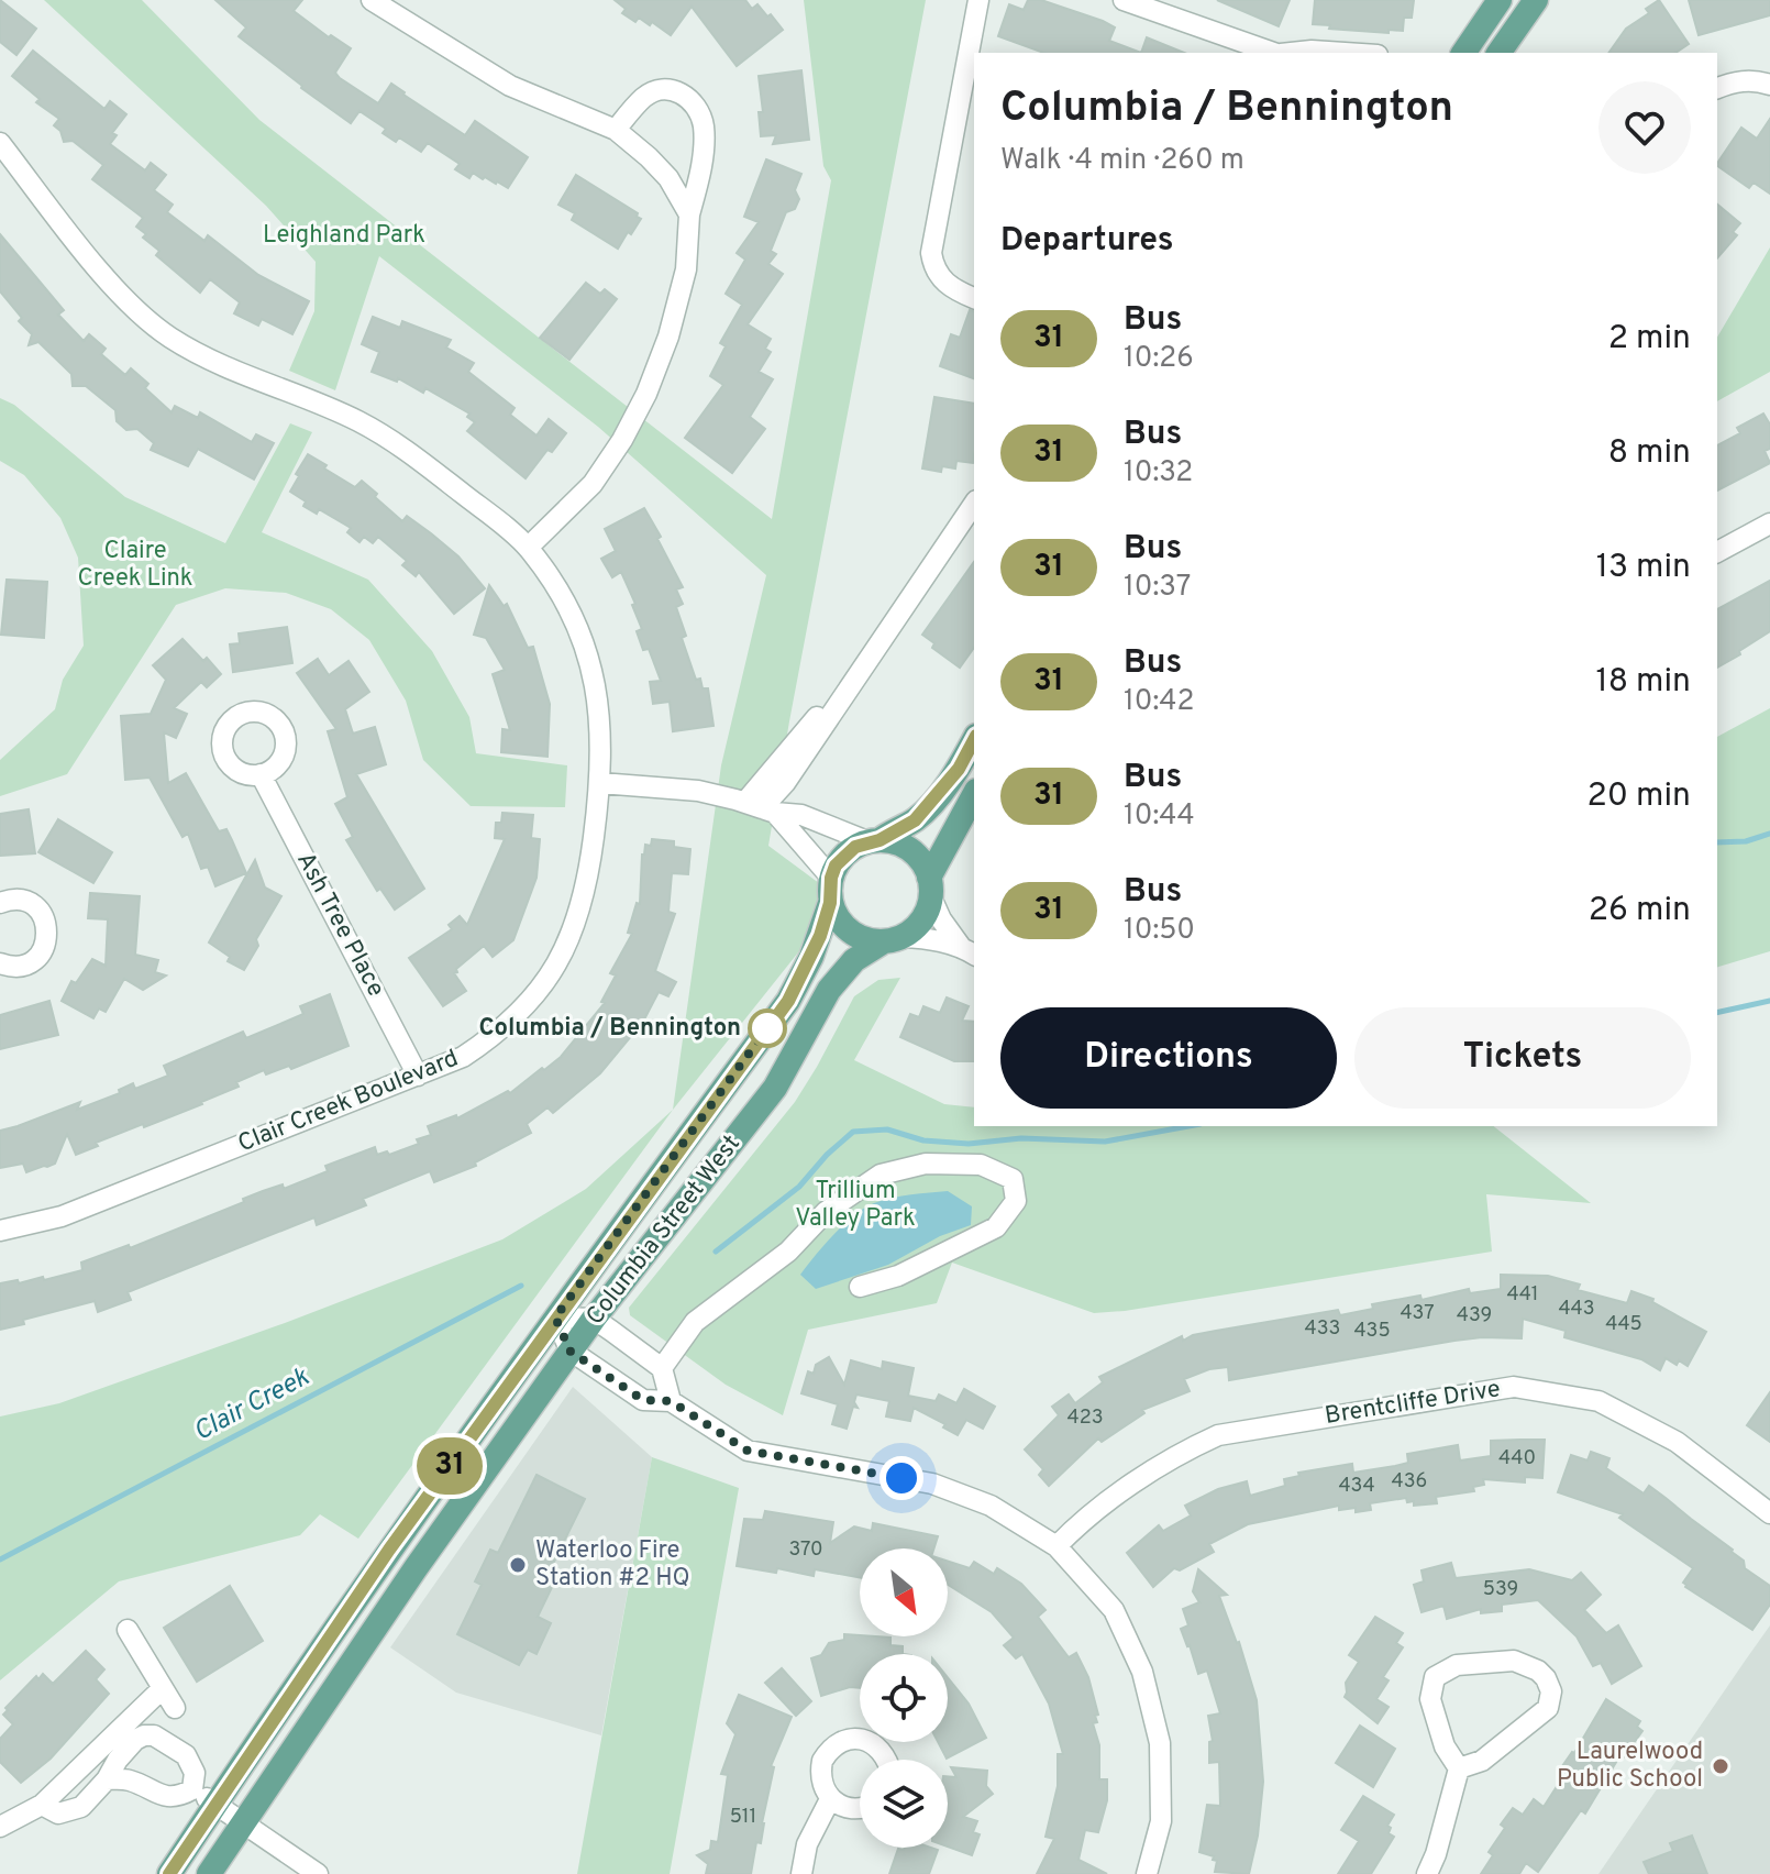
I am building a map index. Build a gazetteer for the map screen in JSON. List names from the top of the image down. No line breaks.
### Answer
{"streets":{"main road":["Columbia Street West"],"street":["Ash Tree Place","Clair Creek Boulevard","Brentcliffe Drive"]},"crossings":[["Ash Tree Place","Clair Creek Boulevard"]],"water":["Clair Creek"],"parks":["Leighland Park","Claire Creek Link","Trillium Valley Park"],"places":["Columbia / Bennington","Waterloo Fire Station #2 HQ","Laurelwood Public School"],"lines":["bus line 31"],"house_numbers":["441","443","437","439","445","433","435","423","440","436","434","370","539","511"],"north":"bottom right","page":{"on_map":"31","heading":[["Columbia / Bennington","Walk · 4 min · 260 m"],"Departures"],"list":[{"mark":"31","name":"Bus","note":"10:26","value":"2 min"},{"mark":"31","name":"Bus","note":"10:32","value":"8 min"},{"mark":"31","name":"Bus","note":"10:37","value":"13 min"},{"mark":"31","name":"Bus","note":"10:42","value":"18 min"},{"mark":"31","name":"Bus","note":"10:44","value":"20 min"},{"mark":"31","name":"Bus","note":"10:50","value":"26 min"}],"buttons":["Directions","Tickets"]}}
